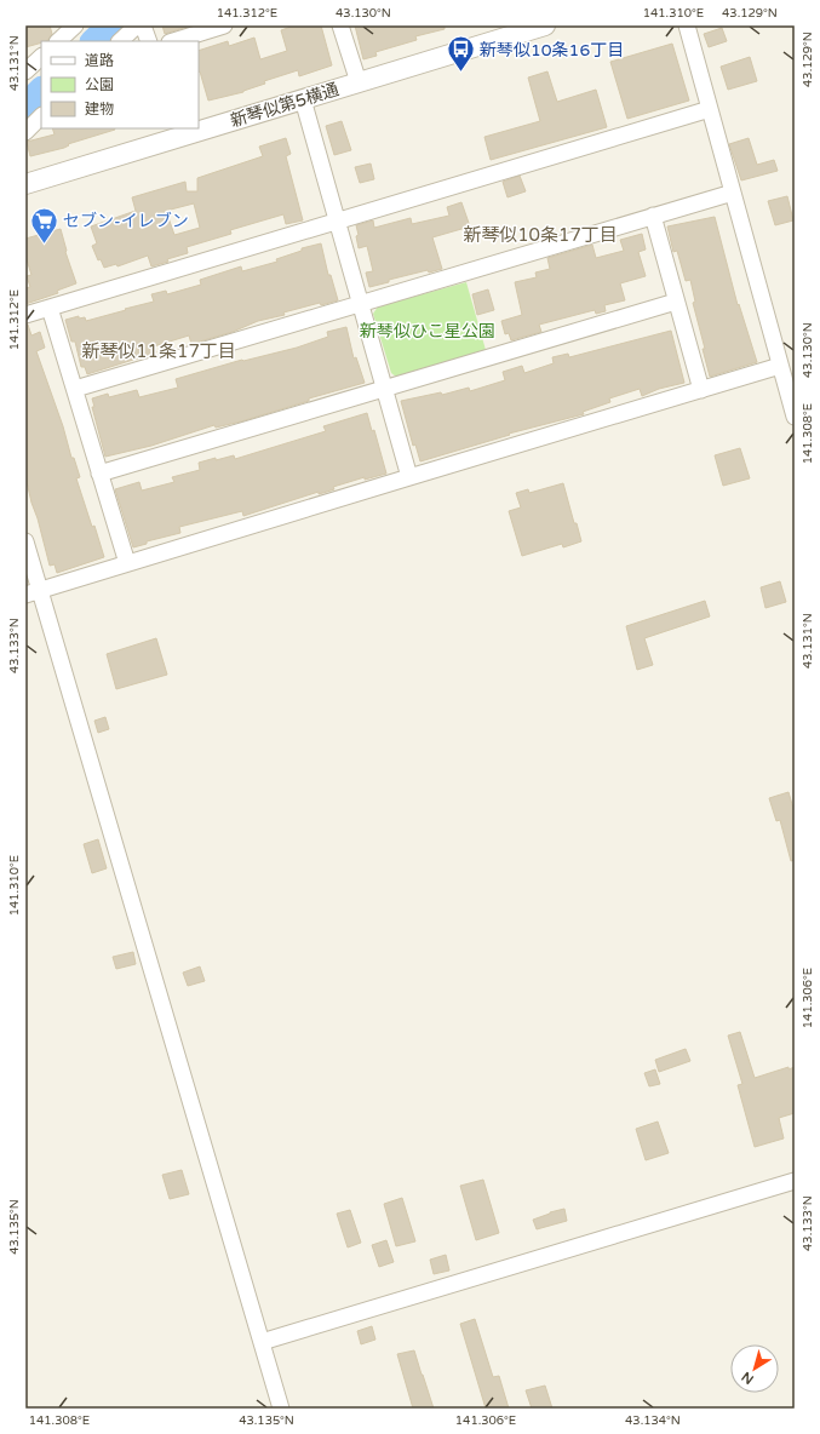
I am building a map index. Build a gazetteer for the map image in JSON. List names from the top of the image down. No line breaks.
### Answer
{"streets":{"street":["新琴似第5横通"]},"districts":["新琴似10条17丁目","新琴似11条17丁目"],"parks":["新琴似ひこ星公園"],"places":{"bus stop":["新琴似10条16丁目"],"supermarket":["セブン-イレブン"]},"legend":["道路","公園","建物"],"north":"bottom left","coordinates":["141.312°E","43.130°N","141.310°E","43.129°N","43.131°N","141.308°E","43.133°N","141.306°E","43.135°N","43.134°N"]}
